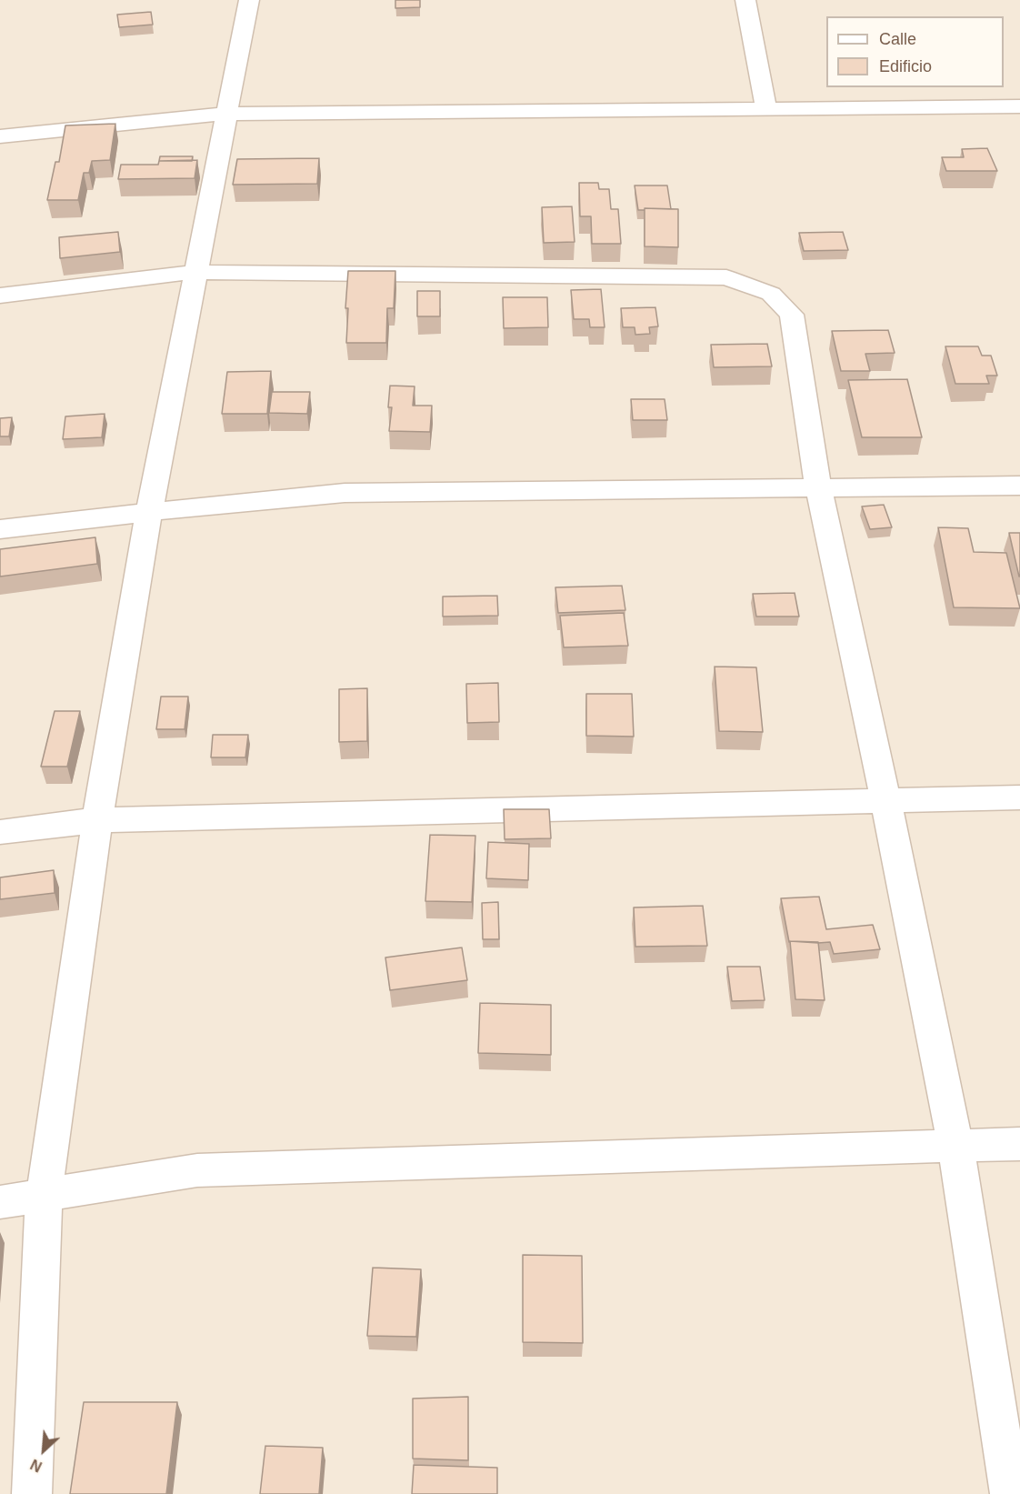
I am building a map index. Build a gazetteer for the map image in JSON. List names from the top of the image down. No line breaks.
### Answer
{"legend":["Calle","Edificio"],"north":"bottom left"}
